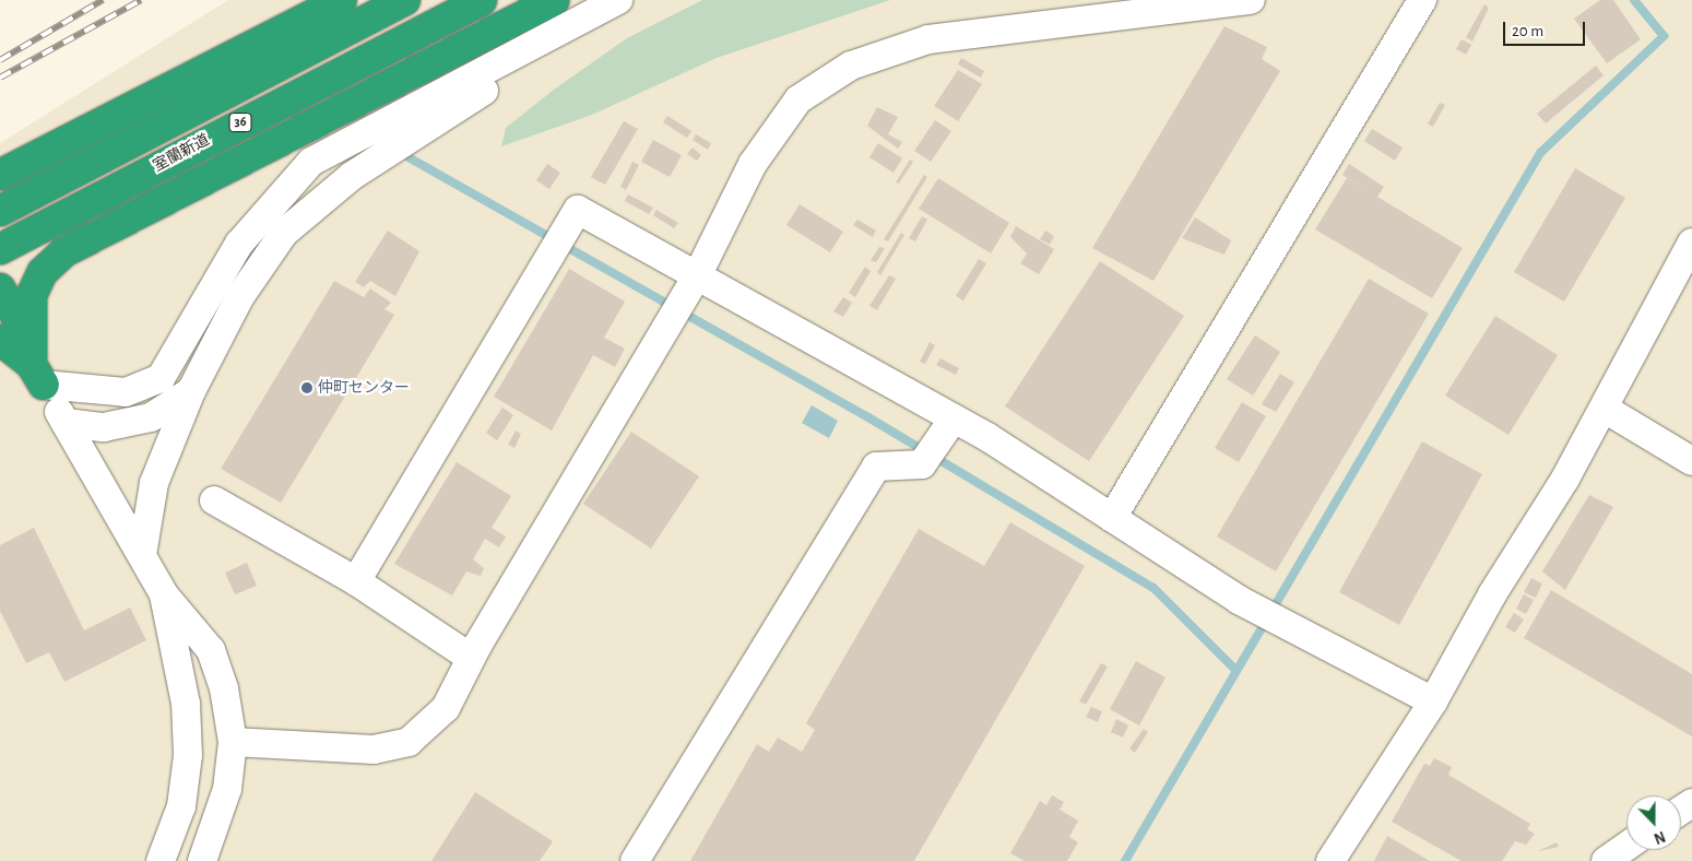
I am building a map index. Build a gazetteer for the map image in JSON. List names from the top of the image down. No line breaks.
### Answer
{"streets":{"highway":["36","室蘭新道"]},"places":["仲町センター"],"scale_bar":"20 m","north":"bottom"}
